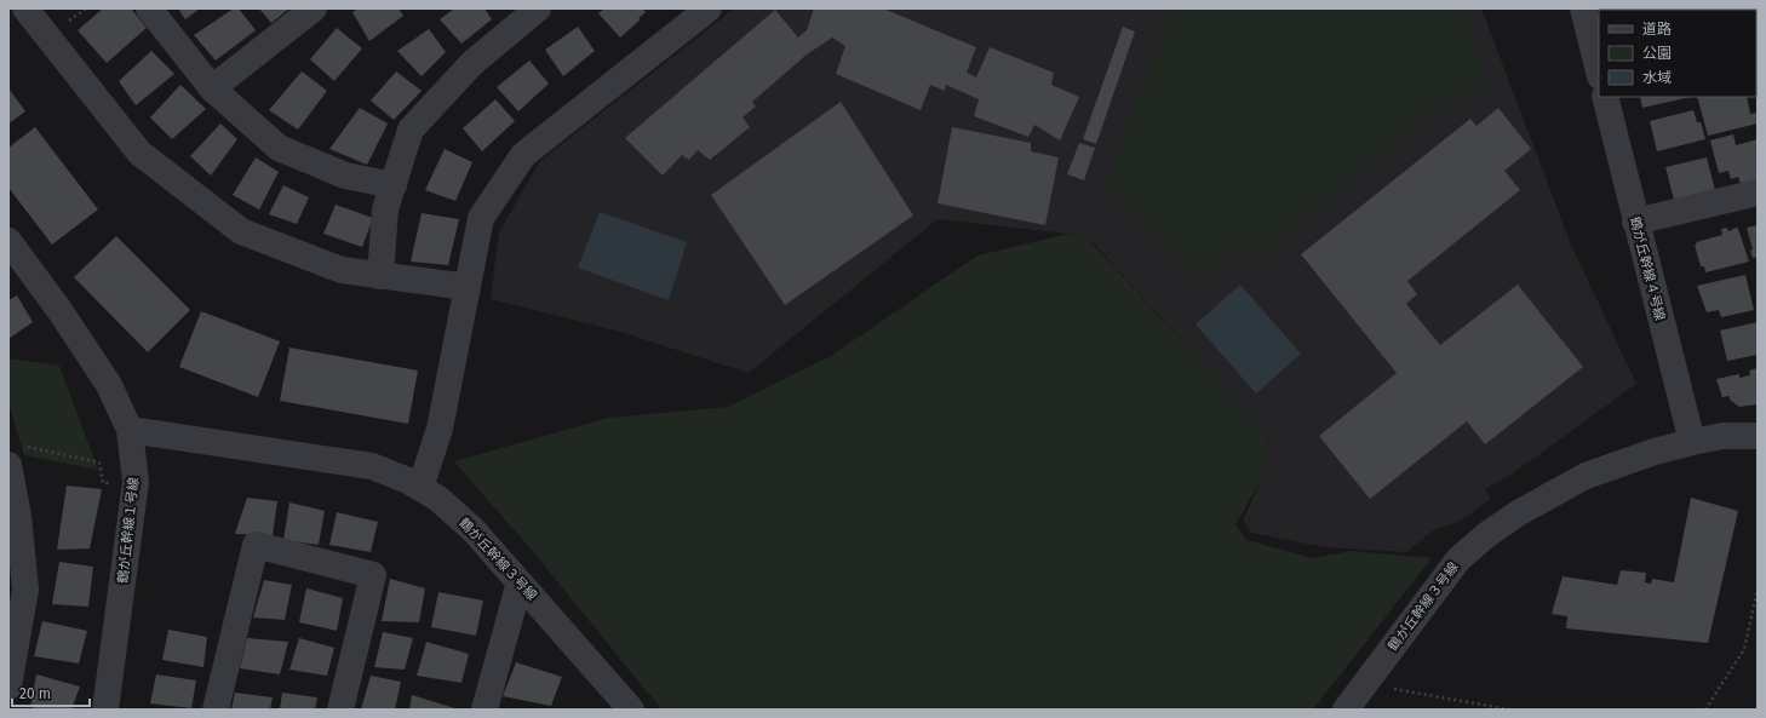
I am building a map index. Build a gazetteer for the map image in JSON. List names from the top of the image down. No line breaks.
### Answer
{"streets":{"street":["鶴が丘幹線４号線","鶴が丘幹線１号線","鶴が丘幹線３号線"]},"crossings":[["鶴が丘幹線４号線","鶴が丘幹線３号線"],["鶴が丘幹線１号線","鶴が丘幹線３号線"]],"legend":["道路","公園","水域"],"scale_bar":"20 m"}
